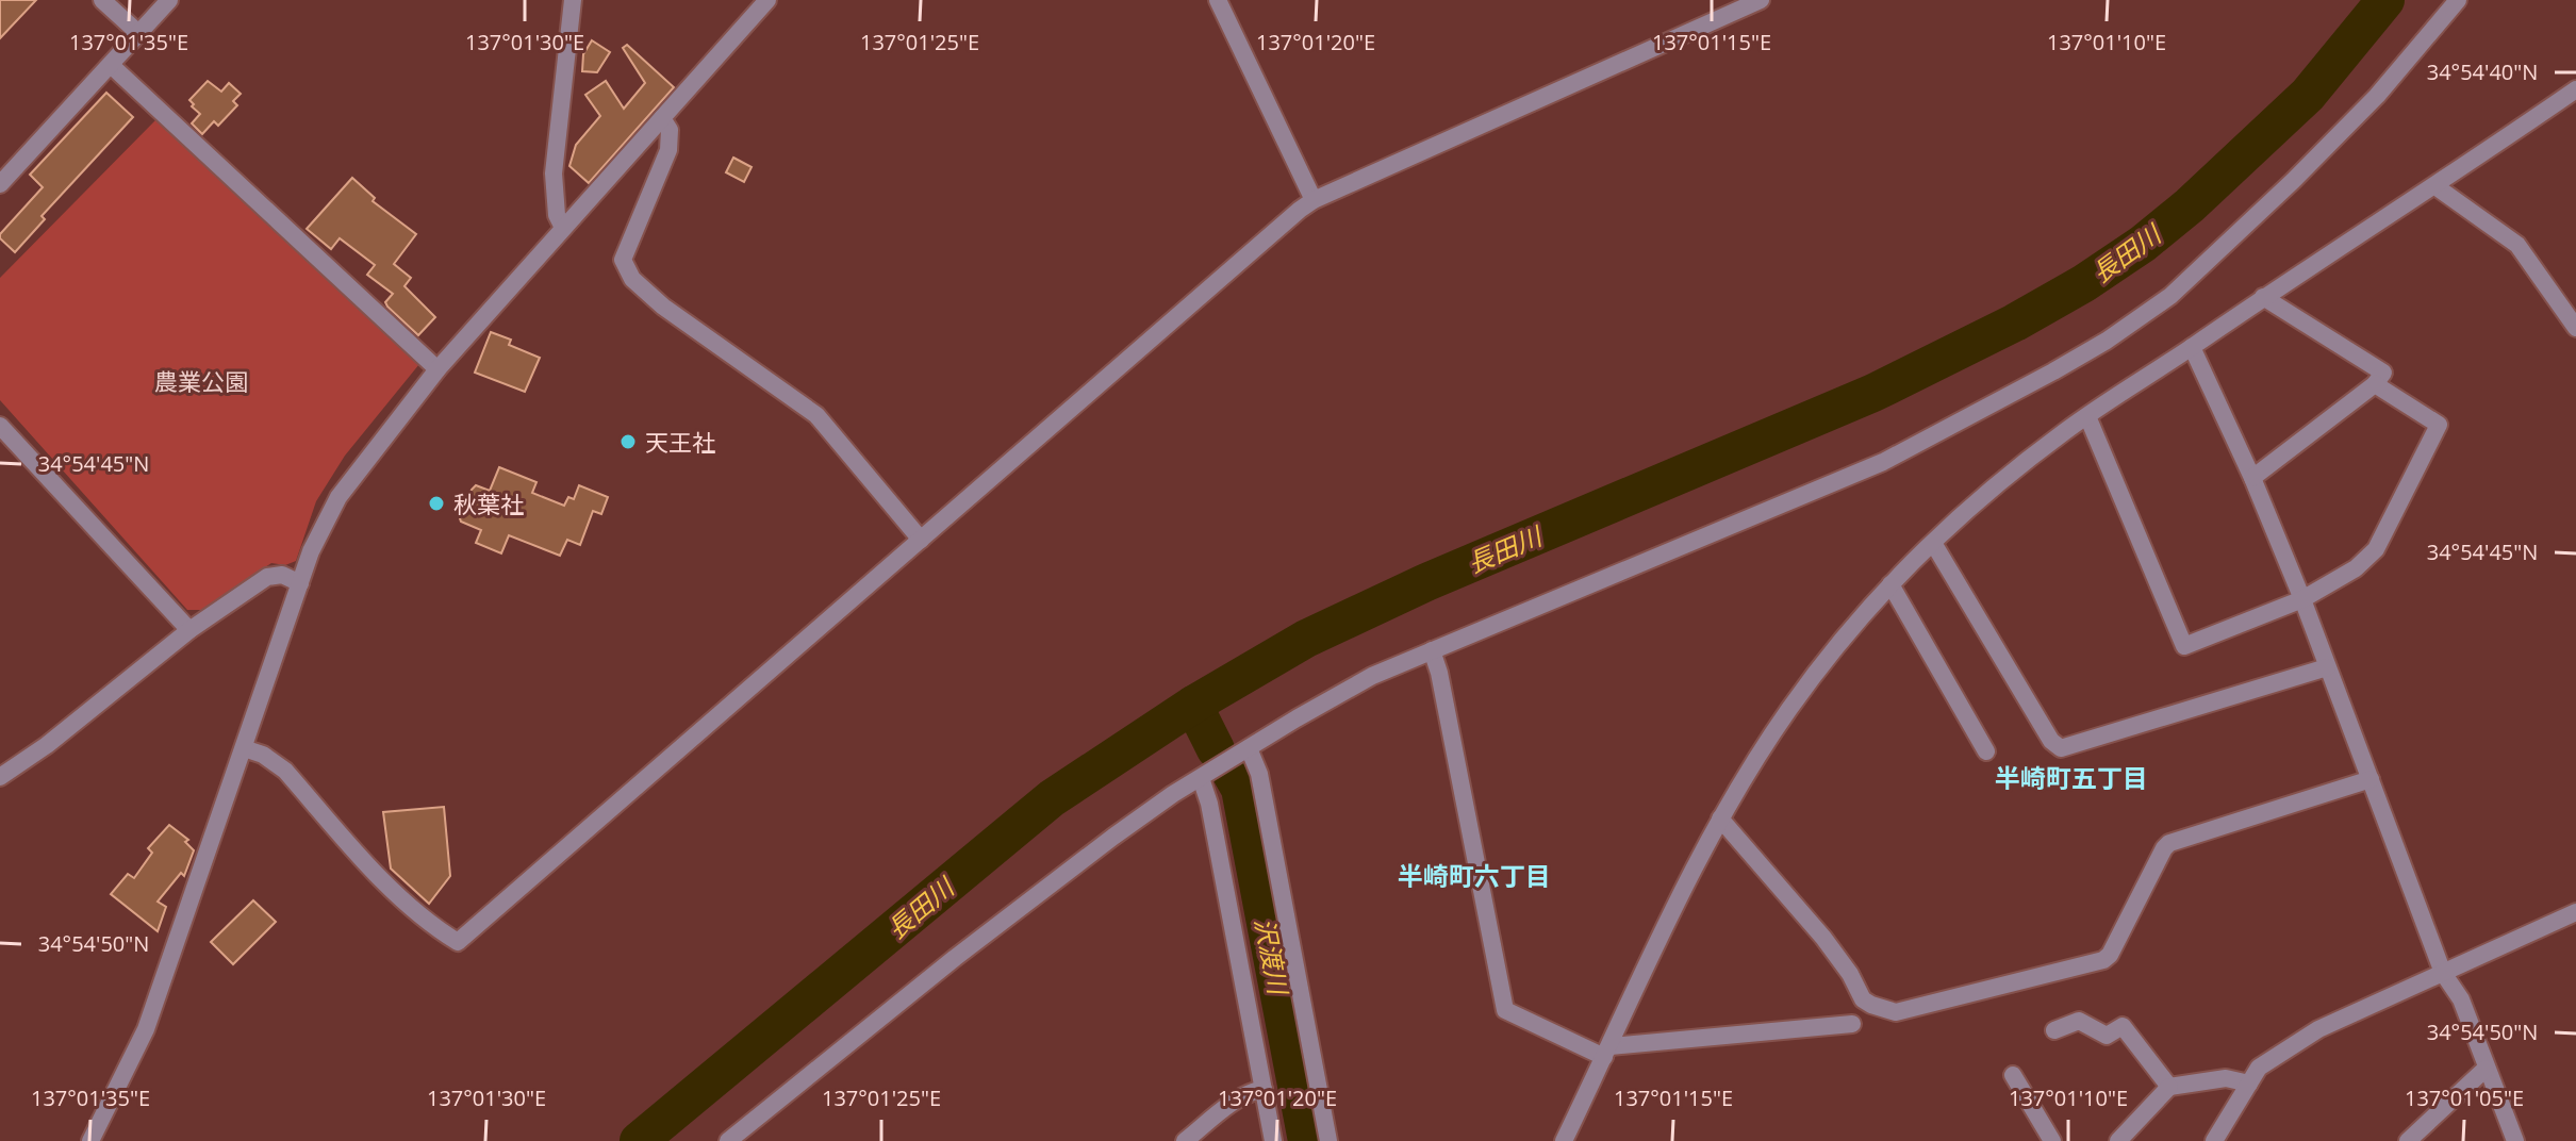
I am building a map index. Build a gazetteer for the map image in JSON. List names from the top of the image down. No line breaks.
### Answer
{"districts":["半崎町五丁目","半崎町六丁目"],"water":["長田川","沢渡川"],"parks":["農業公園"],"places":["天王社","秋葉社"],"coordinates":["137°01'35\"E","137°01'30\"E","137°01'25\"E","137°01'20\"E","137°01'15\"E","137°01'10\"E","34°54'40\"N","34°54'45\"N","34°54'50\"N","137°01'05\"E"]}
